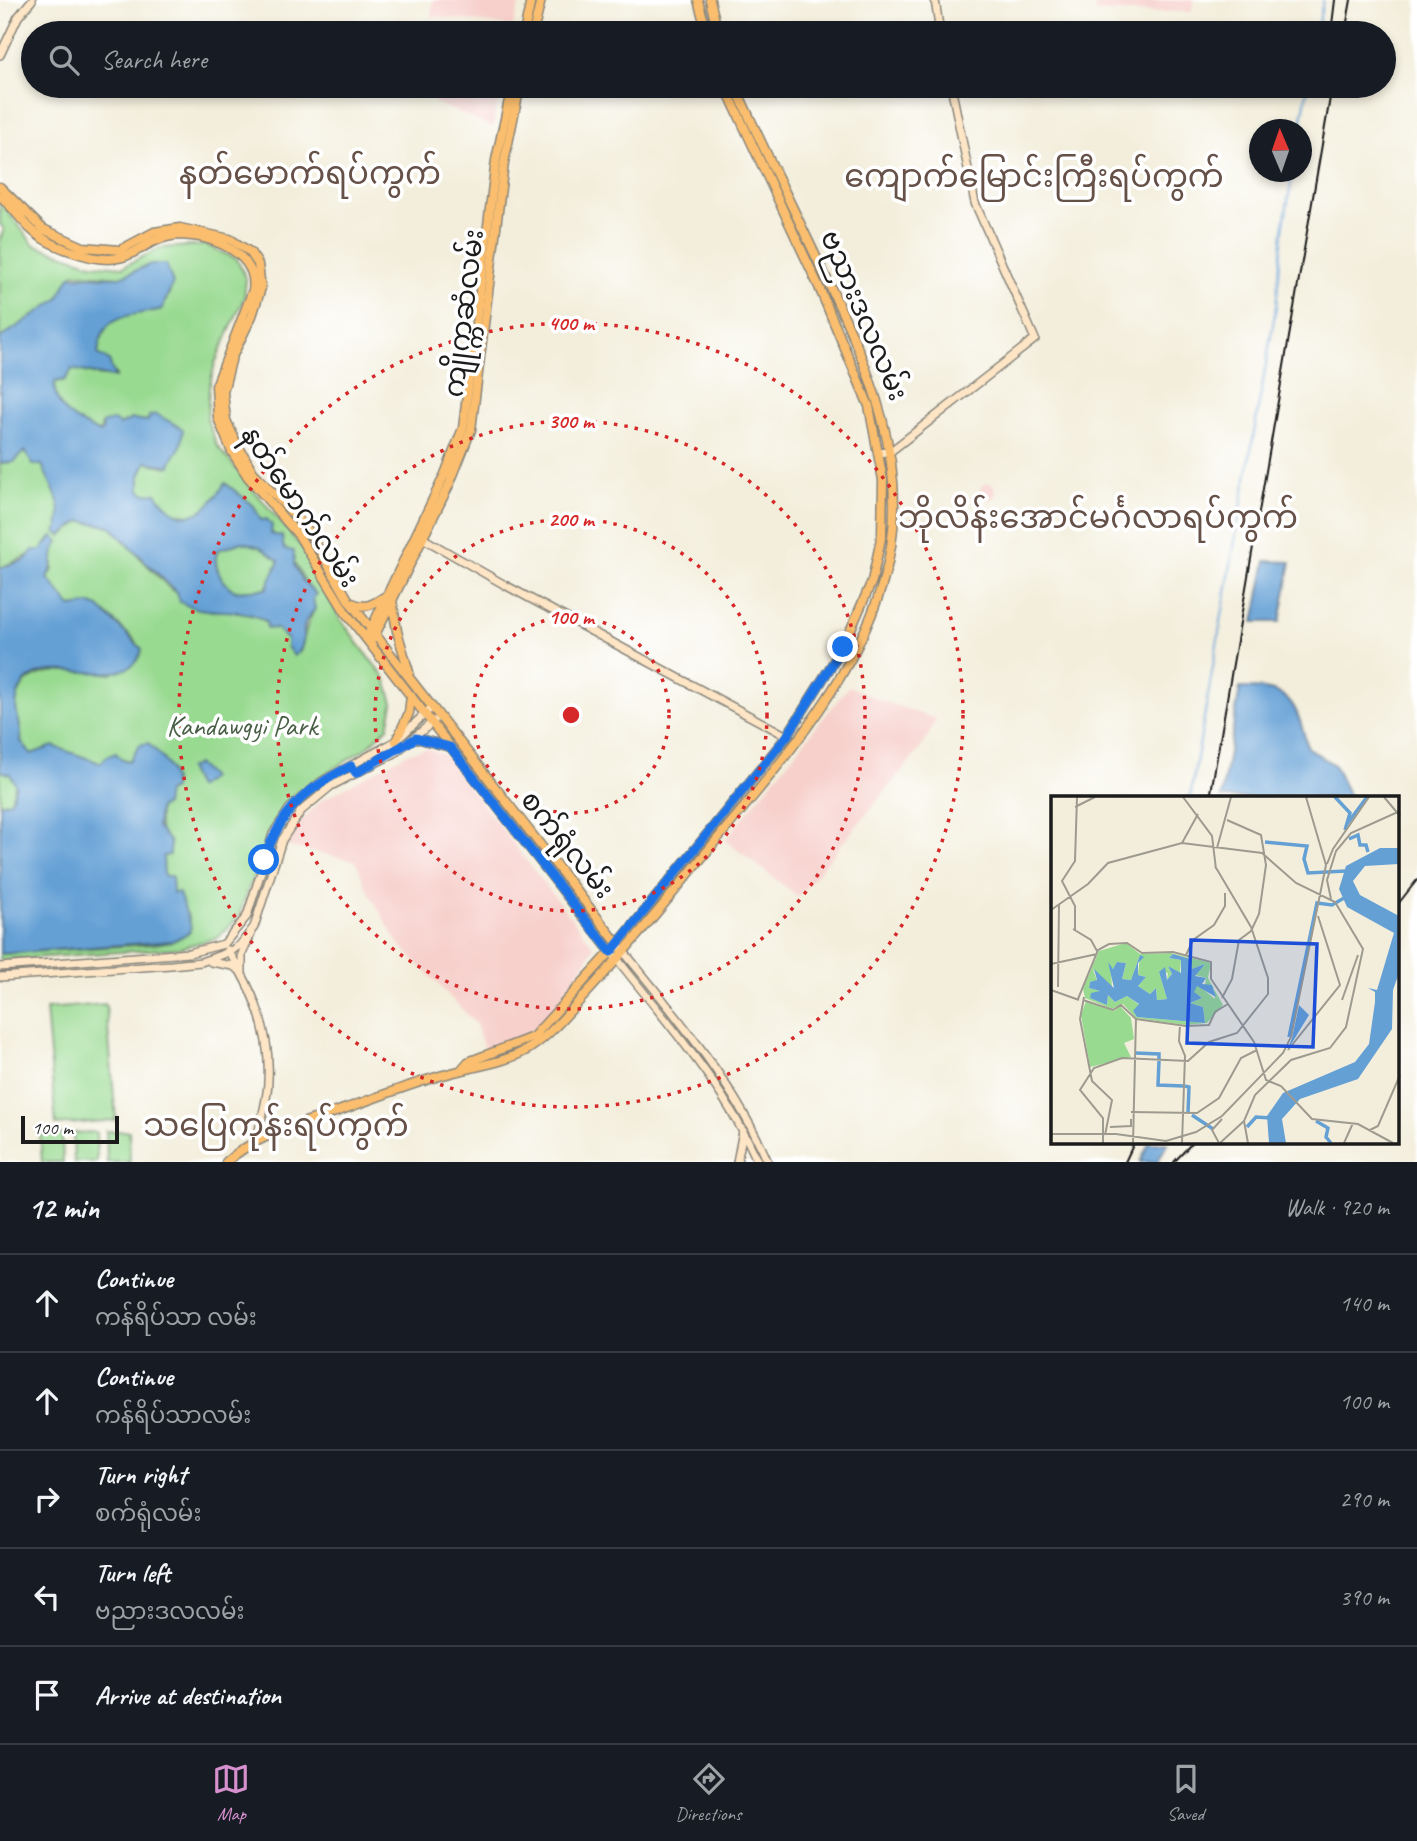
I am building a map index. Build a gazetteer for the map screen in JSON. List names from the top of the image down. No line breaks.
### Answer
{"streets":{"main road":["ကျိုက္ကဆံလမ်း","ဗညားဒလလမ်း","နတ်မောက်လမ်း","စက်ရုံလမ်း"]},"crossings":[["ဗညားဒလလမ်း","စက်ရုံလမ်း"],["နတ်မောက်လမ်း","စက်ရုံလမ်း"]],"districts":["နတ်မောက်ရပ်ကွက်","ကျောက်မြောင်းကြီးရပ်ကွက်","ဘိုလိန်းအောင်မင်္ဂလာရပ်ကွက်","သပြေကုန်းရပ်ကွက်"],"parks":["Kandawgyi Park"],"scale_bar":"100 m","north":"top","page":{"search":"Search here","scale":"100 m","heading":["12 min","Walk · 920 m"],"list":[["Continue","ကန်ရိပ်သာ လမ်း","140 m"],["Continue","ကန်ရိပ်သာလမ်း","100 m"],["Turn right","စက်ရုံလမ်း","290 m"],["Turn left","ဗညားဒလလမ်း","390 m"],"Arrive at destination"],"nav":["Map","Directions","Saved"]},"rings":["400 m","300 m","200 m","100 m"]}
